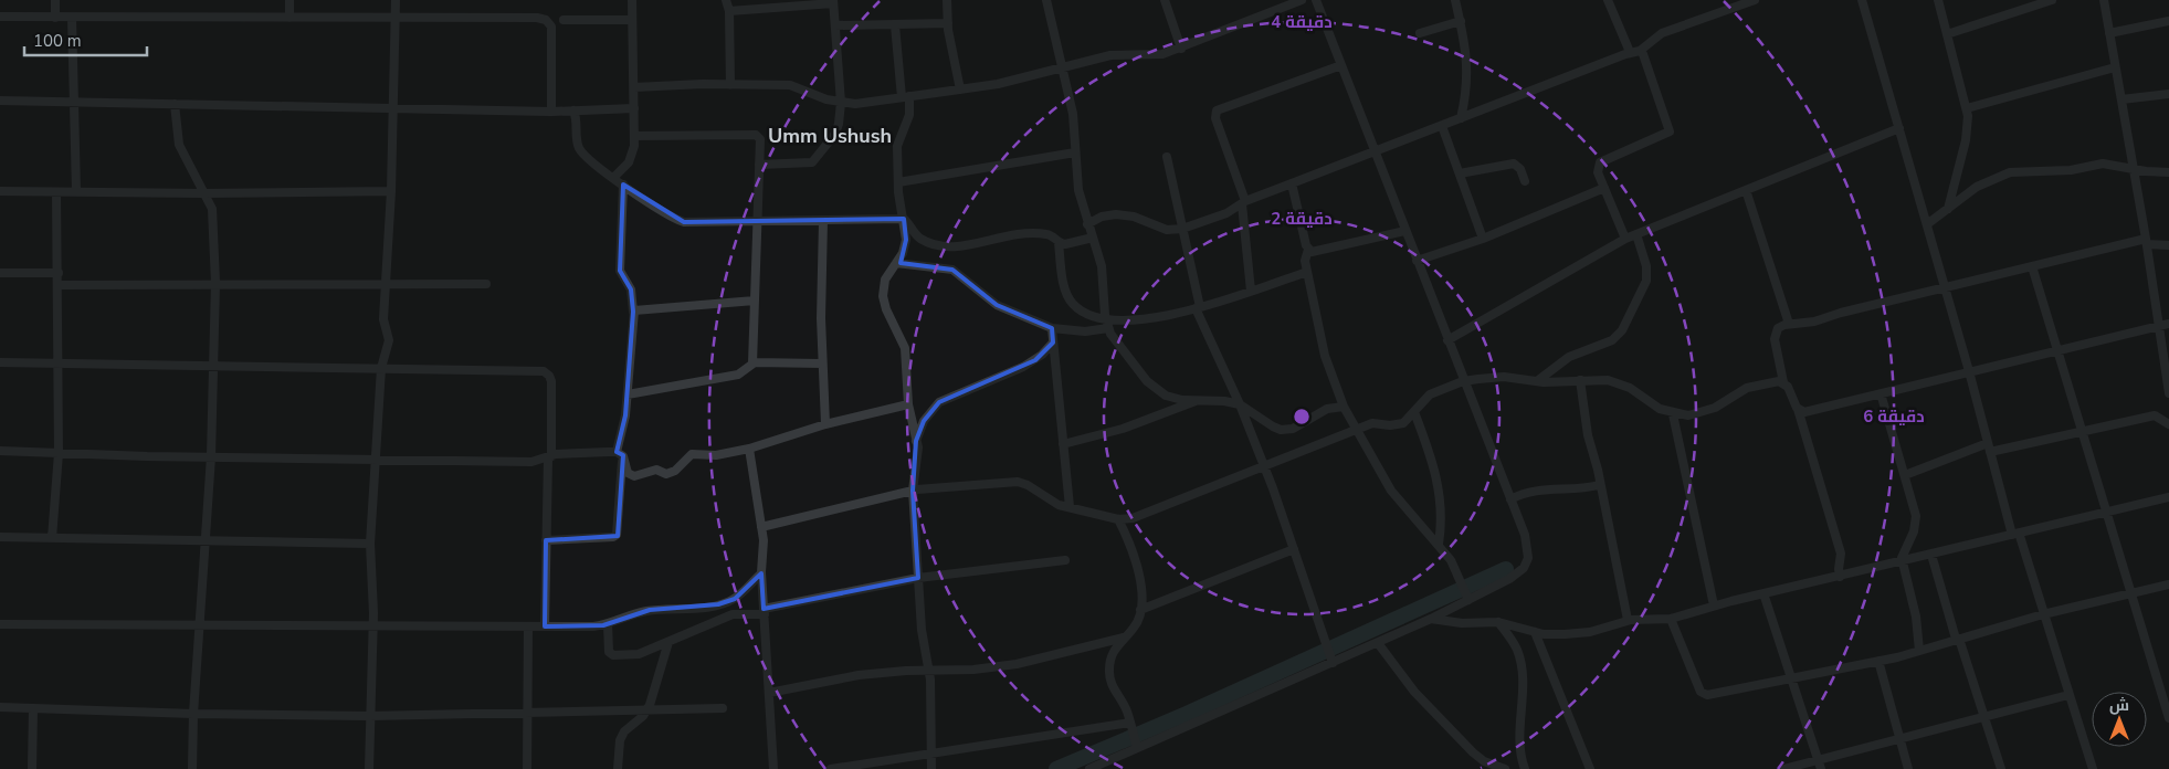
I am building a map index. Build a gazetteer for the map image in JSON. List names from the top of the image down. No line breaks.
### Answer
{"districts":["Umm Ushush"],"scale_bar":"100 m","north":"top","rings":["4 دقيقة","2 دقيقة","6 دقيقة"]}
